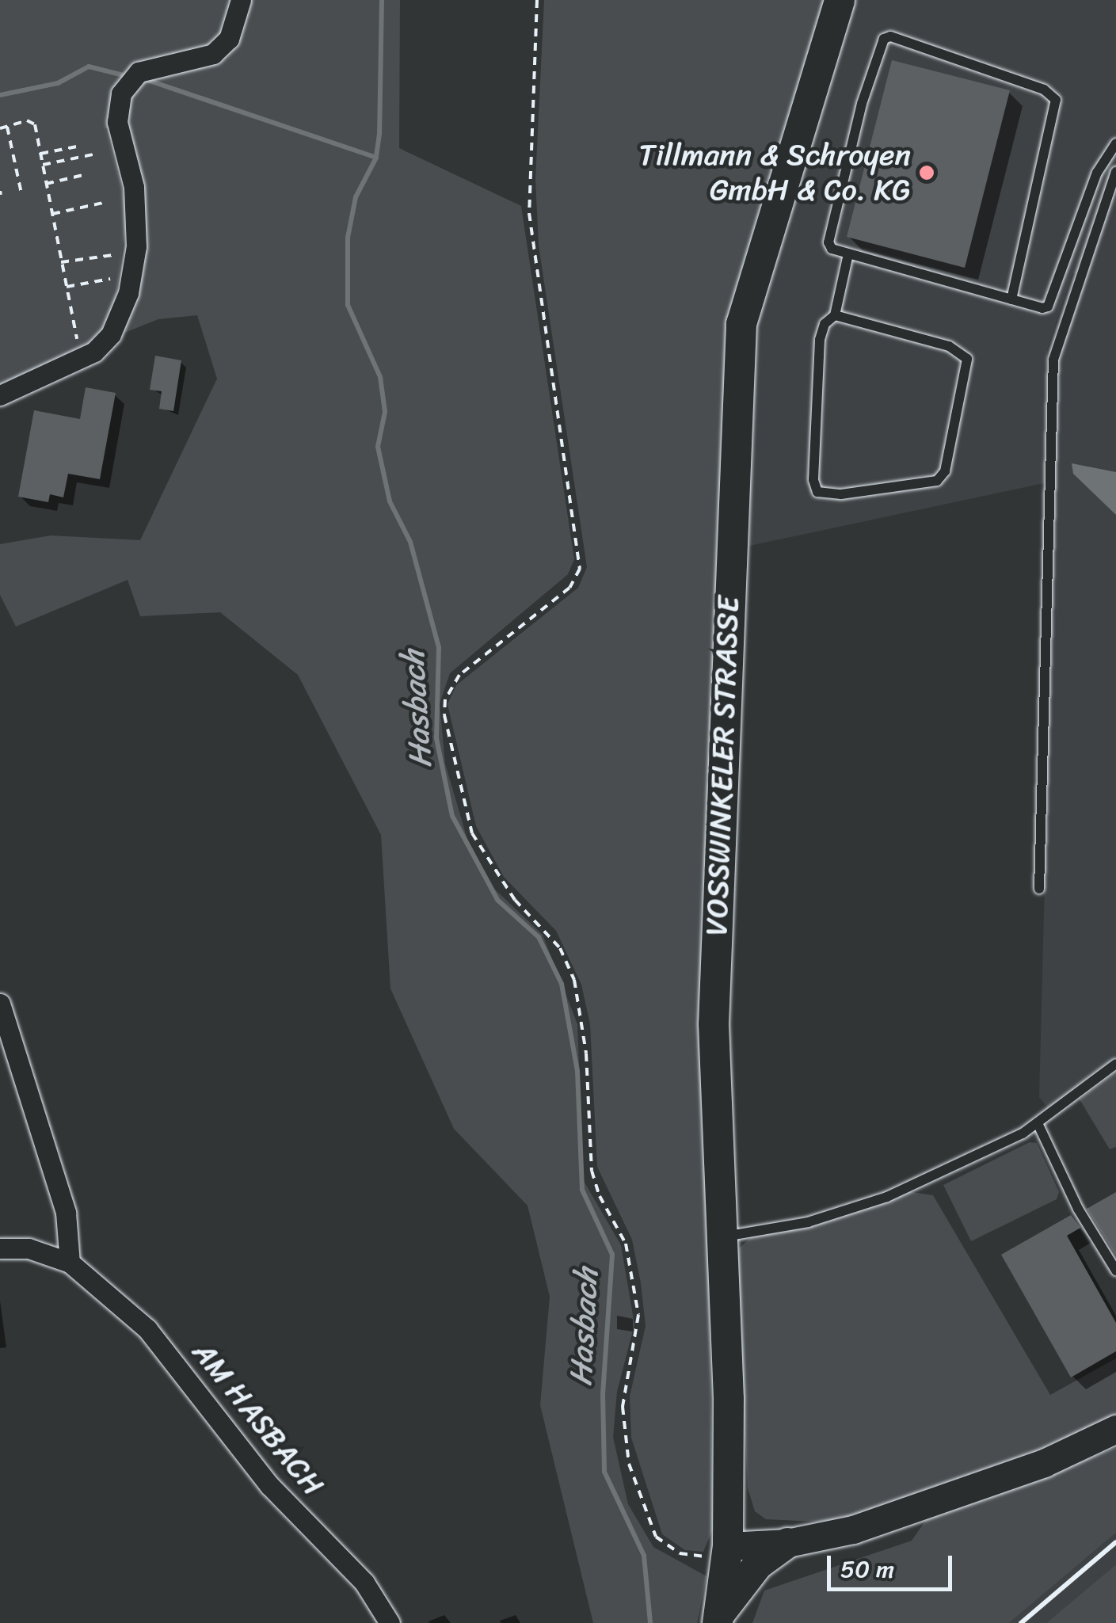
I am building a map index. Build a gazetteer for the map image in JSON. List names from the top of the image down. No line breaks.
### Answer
{"streets":{"main road":["VOSSWINKELER STRASSE"],"street":["AM HASBACH"]},"water":["Hasbach"],"places":["Tillmann & Schroyen GmbH & Co. KG"],"scale_bar":"50 m"}
